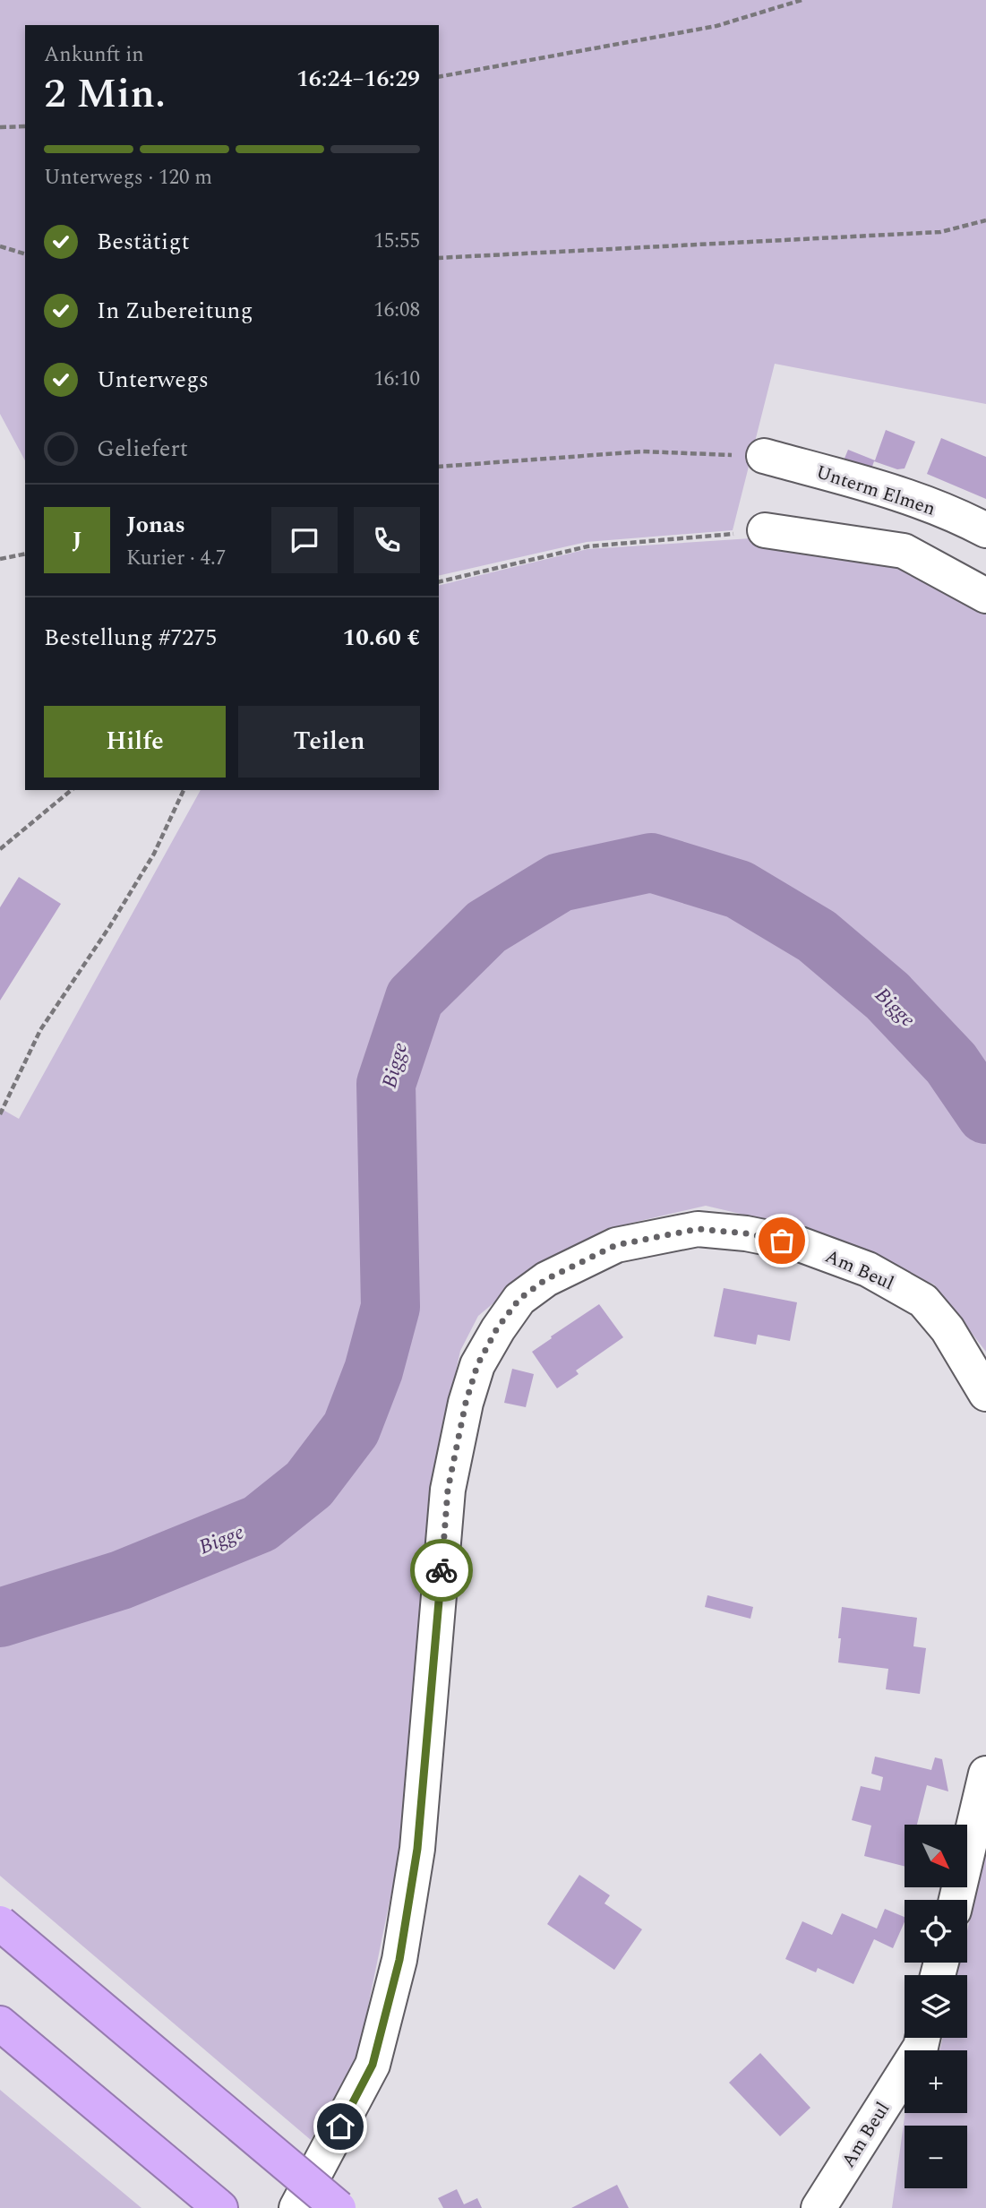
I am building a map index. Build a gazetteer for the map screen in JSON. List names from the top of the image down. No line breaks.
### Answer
{"streets":{"street":["Unterm Elmen","Am Beul"]},"water":["Bigge"],"north":"bottom right","page":{"heading":["2 Min.","Ankunft in","16:24–16:29"],"panel":["Jonas","Kurier · 4.7","Bestellung #7275","10.60 €"],"bar":"Unterwegs · 120 m","list":[["Bestätigt","15:55"],["In Zubereitung","16:08"],["Unterwegs","16:10"],"Geliefert"],"round":"J","buttons":["Hilfe","Teilen"],"map_buttons":["+","−"]}}
